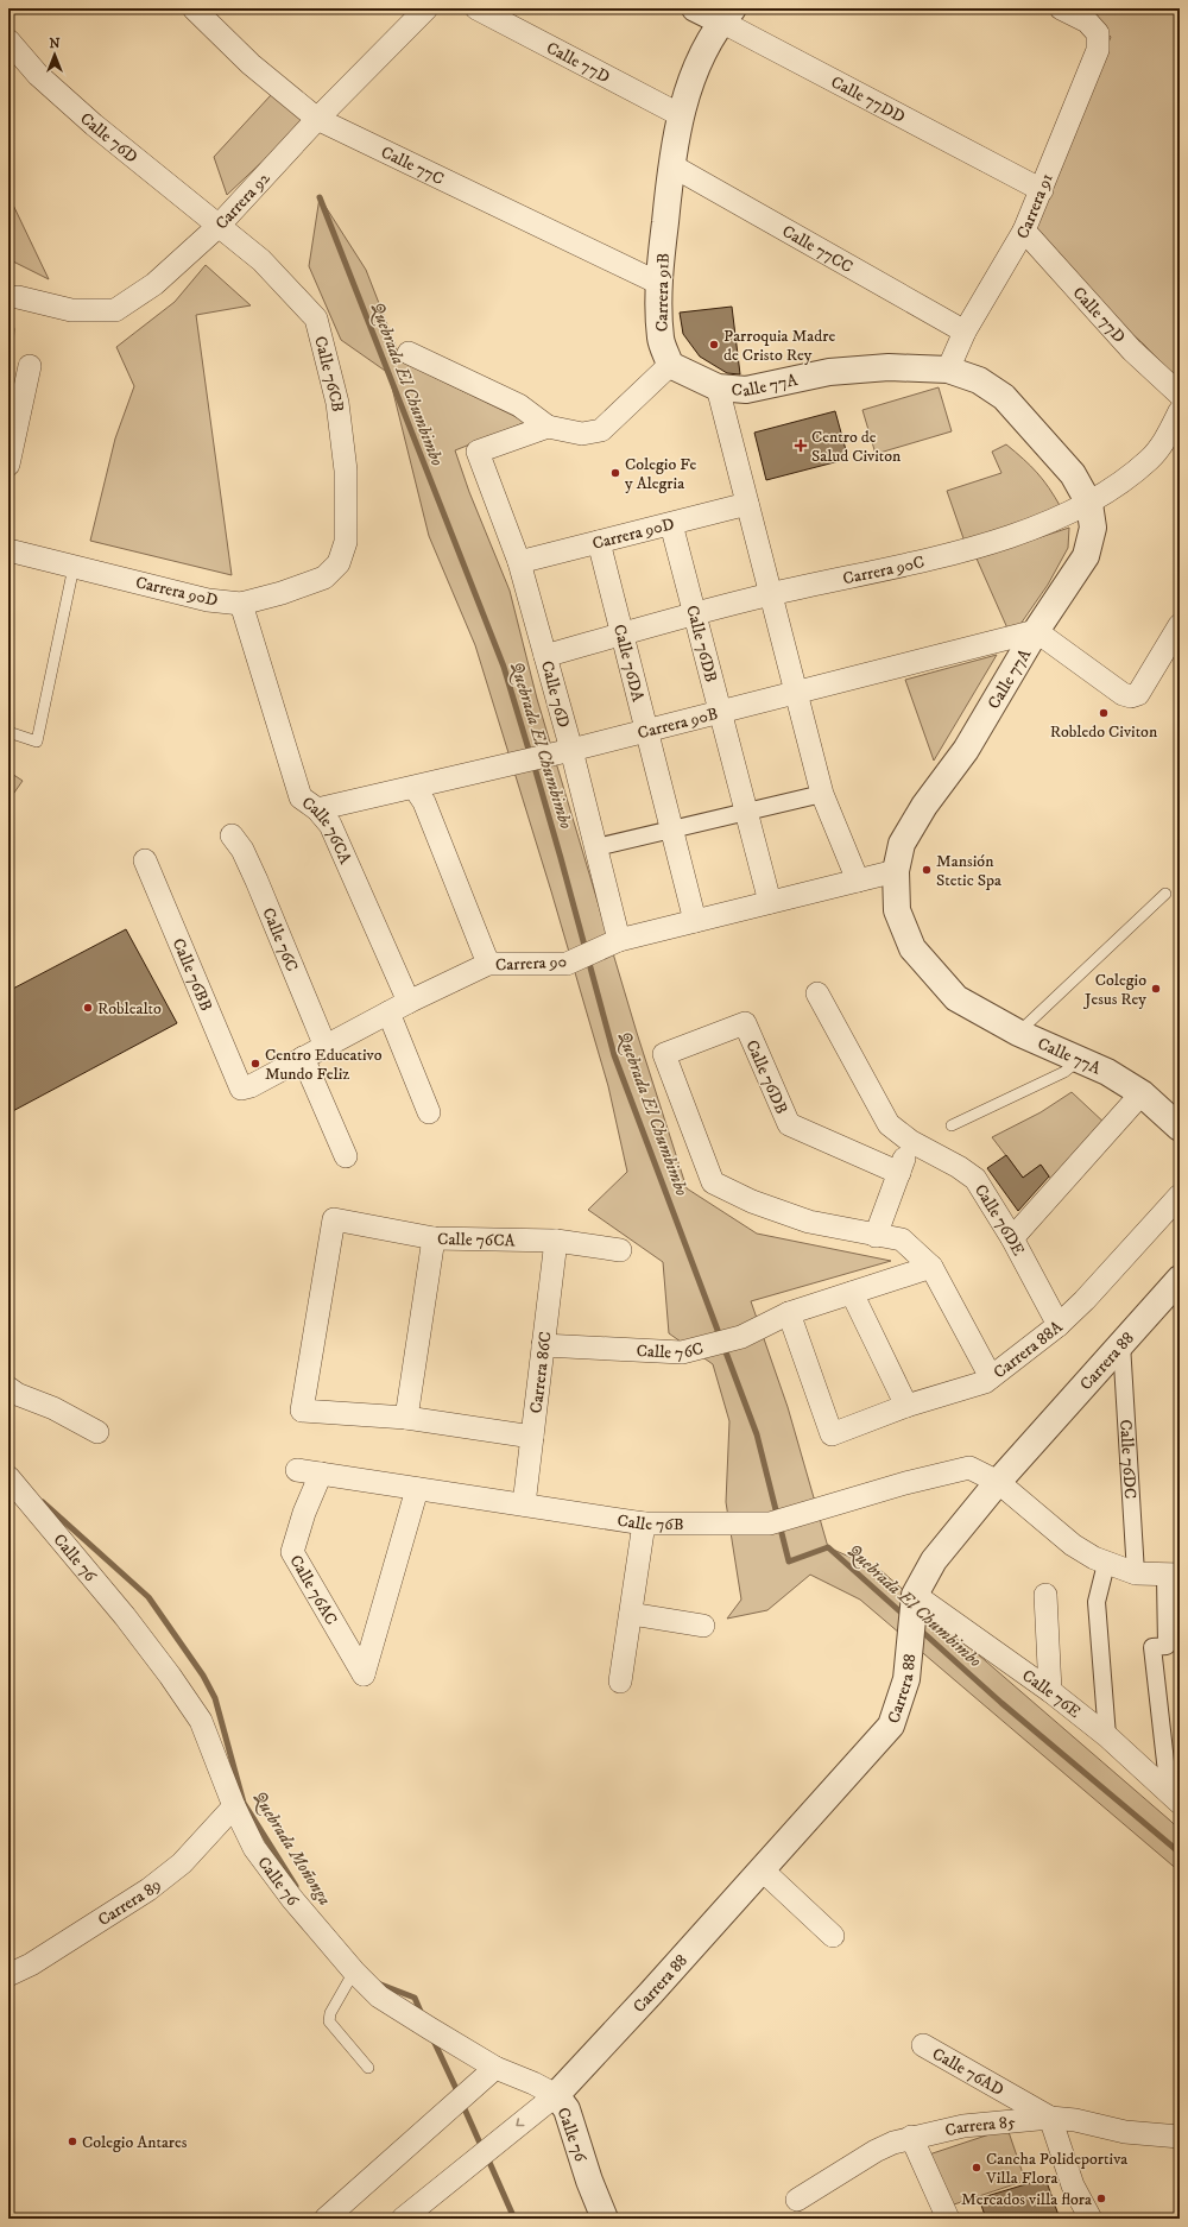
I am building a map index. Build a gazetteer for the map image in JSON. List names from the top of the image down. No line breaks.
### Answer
{"streets":{"street":["Calle 77D","Calle 77DD","Calle 76D","Calle 77C","Carrera 92","Carrera 91","Calle 77CC","Carrera 91B","Calle 76CB","Calle 77A","Carrera 90D","Carrera 90C","Calle 76DB","Calle 76DA","Carrera 90B","Calle 76CA","Calle 76C","Carrera 90","Calle 76BB","Calle 76DE","Carrera 88A","Carrera 88","Carrera 86C","Calle 76DC","Calle 76B","Calle 76","Calle 76AC","Calle 76E","Carrera 89","Calle 76AD","Carrera 85"]},"crossings":[["Calle 77D","Carrera 91"],["Calle 77D","Carrera 91B"],["Calle 77DD","Carrera 91"],["Calle 77DD","Carrera 91B"],["Calle 76D","Carrera 92"],["Calle 76D","Calle 76CB"],["Calle 76D","Carrera 90D"],["Calle 76D","Carrera 90C"],["Calle 76D","Carrera 90B"],["Calle 76D","Carrera 90"],["Calle 77C","Carrera 92"],["Calle 77C","Carrera 91B"],["Carrera 92","Calle 76CB"],["Carrera 91","Calle 77CC"],["Carrera 91","Calle 77A"],["Calle 77CC","Carrera 91B"],["Carrera 91B","Calle 77A"],["Calle 76CB","Carrera 90D"],["Calle 77A","Carrera 90D"],["Calle 77A","Carrera 90C"],["Calle 77A","Carrera 90B"],["Calle 77A","Carrera 90"],["Carrera 90D","Calle 76DB"],["Carrera 90D","Calle 76DA"],["Carrera 90D","Calle 76CA"],["Carrera 90C","Calle 76DB"],["Carrera 90C","Calle 76DA"],["Calle 76DB","Carrera 90B"],["Calle 76DB","Carrera 90"],["Calle 76DA","Carrera 90B"],["Calle 76DA","Carrera 90"],["Carrera 90B","Calle 76CA"],["Calle 76CA","Carrera 90"],["Calle 76CA","Carrera 86C"],["Calle 76C","Carrera 90"],["Calle 76C","Carrera 88A"],["Calle 76C","Carrera 86C"],["Carrera 90","Calle 76BB"],["Calle 76DE","Carrera 88A"],["Carrera 88","Calle 76DC"],["Carrera 88","Calle 76B"],["Carrera 88","Calle 76"],["Carrera 88","Calle 76E"],["Carrera 86C","Calle 76B"],["Calle 76DC","Calle 76B"],["Calle 76B","Calle 76AC"],["Calle 76","Carrera 89"],["Calle 76AD","Carrera 85"]],"water":["Quebrada El Chumbimbo","Quebrada Moñonga"],"places":{"other":["Parroquia Madre de Cristo Rey","Colegio Fe y Alegria","Robledo Civiton","Mansión Stetic Spa","Colegio Jesus Rey","Roblealto","Centro Educativo Mundo Feliz","Colegio Antares","Cancha Polideportiva Villa Flora","Mercados villa flora"],"health":["Centro de Salud Civiton"]},"north":"top"}
